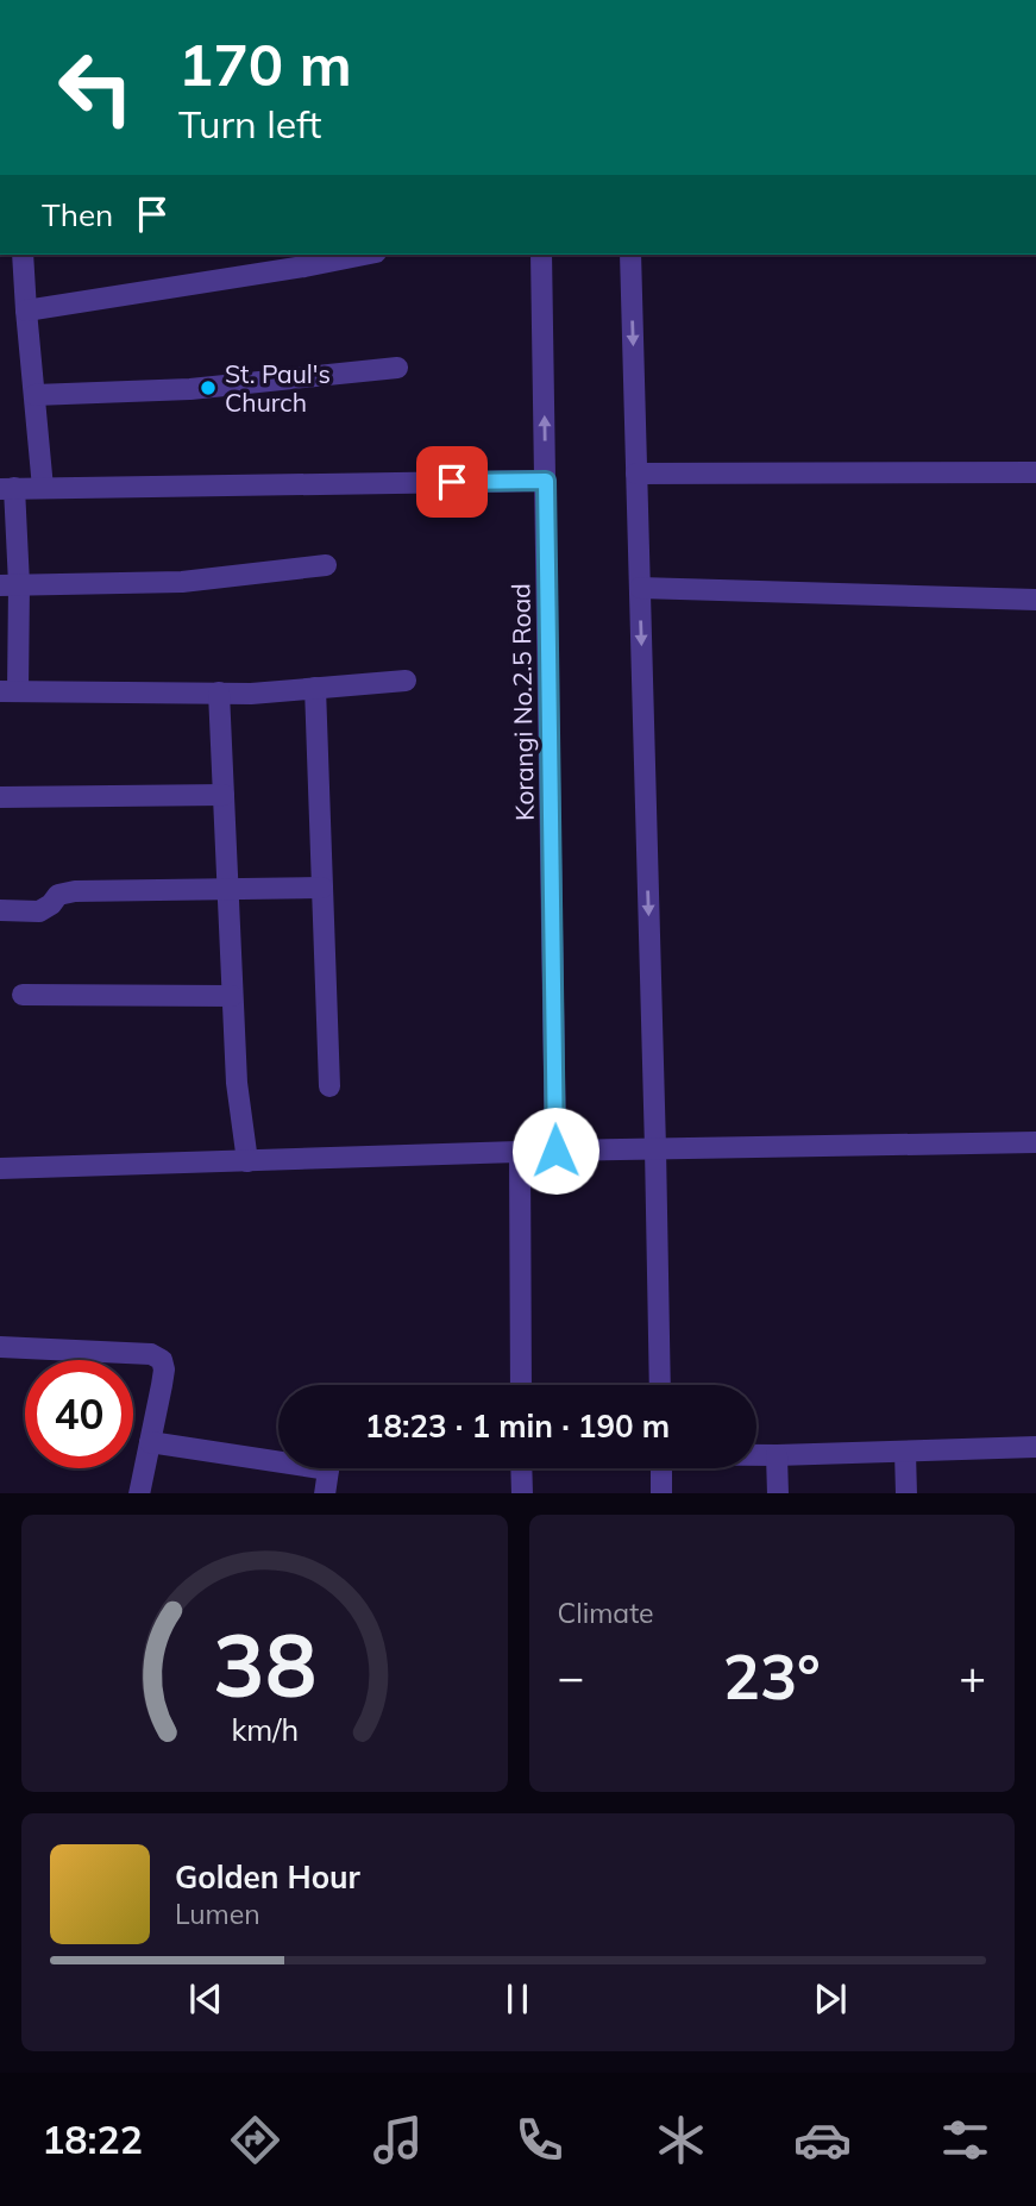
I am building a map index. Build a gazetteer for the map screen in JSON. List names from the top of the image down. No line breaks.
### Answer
{"streets":{"street":["Korangi No.2.5 Road"]},"places":["St. Paul's Church"],"page":{"turn":["170 m","Turn left"],"then":"Then","limit":"40","trip":"18:23 · 1 min · 190 m","tile":"Climate","heat":["−","23°","+"],"song":["Golden Hour","Lumen"],"tabs":"18:22","gauge":["38","km/h"]}}
